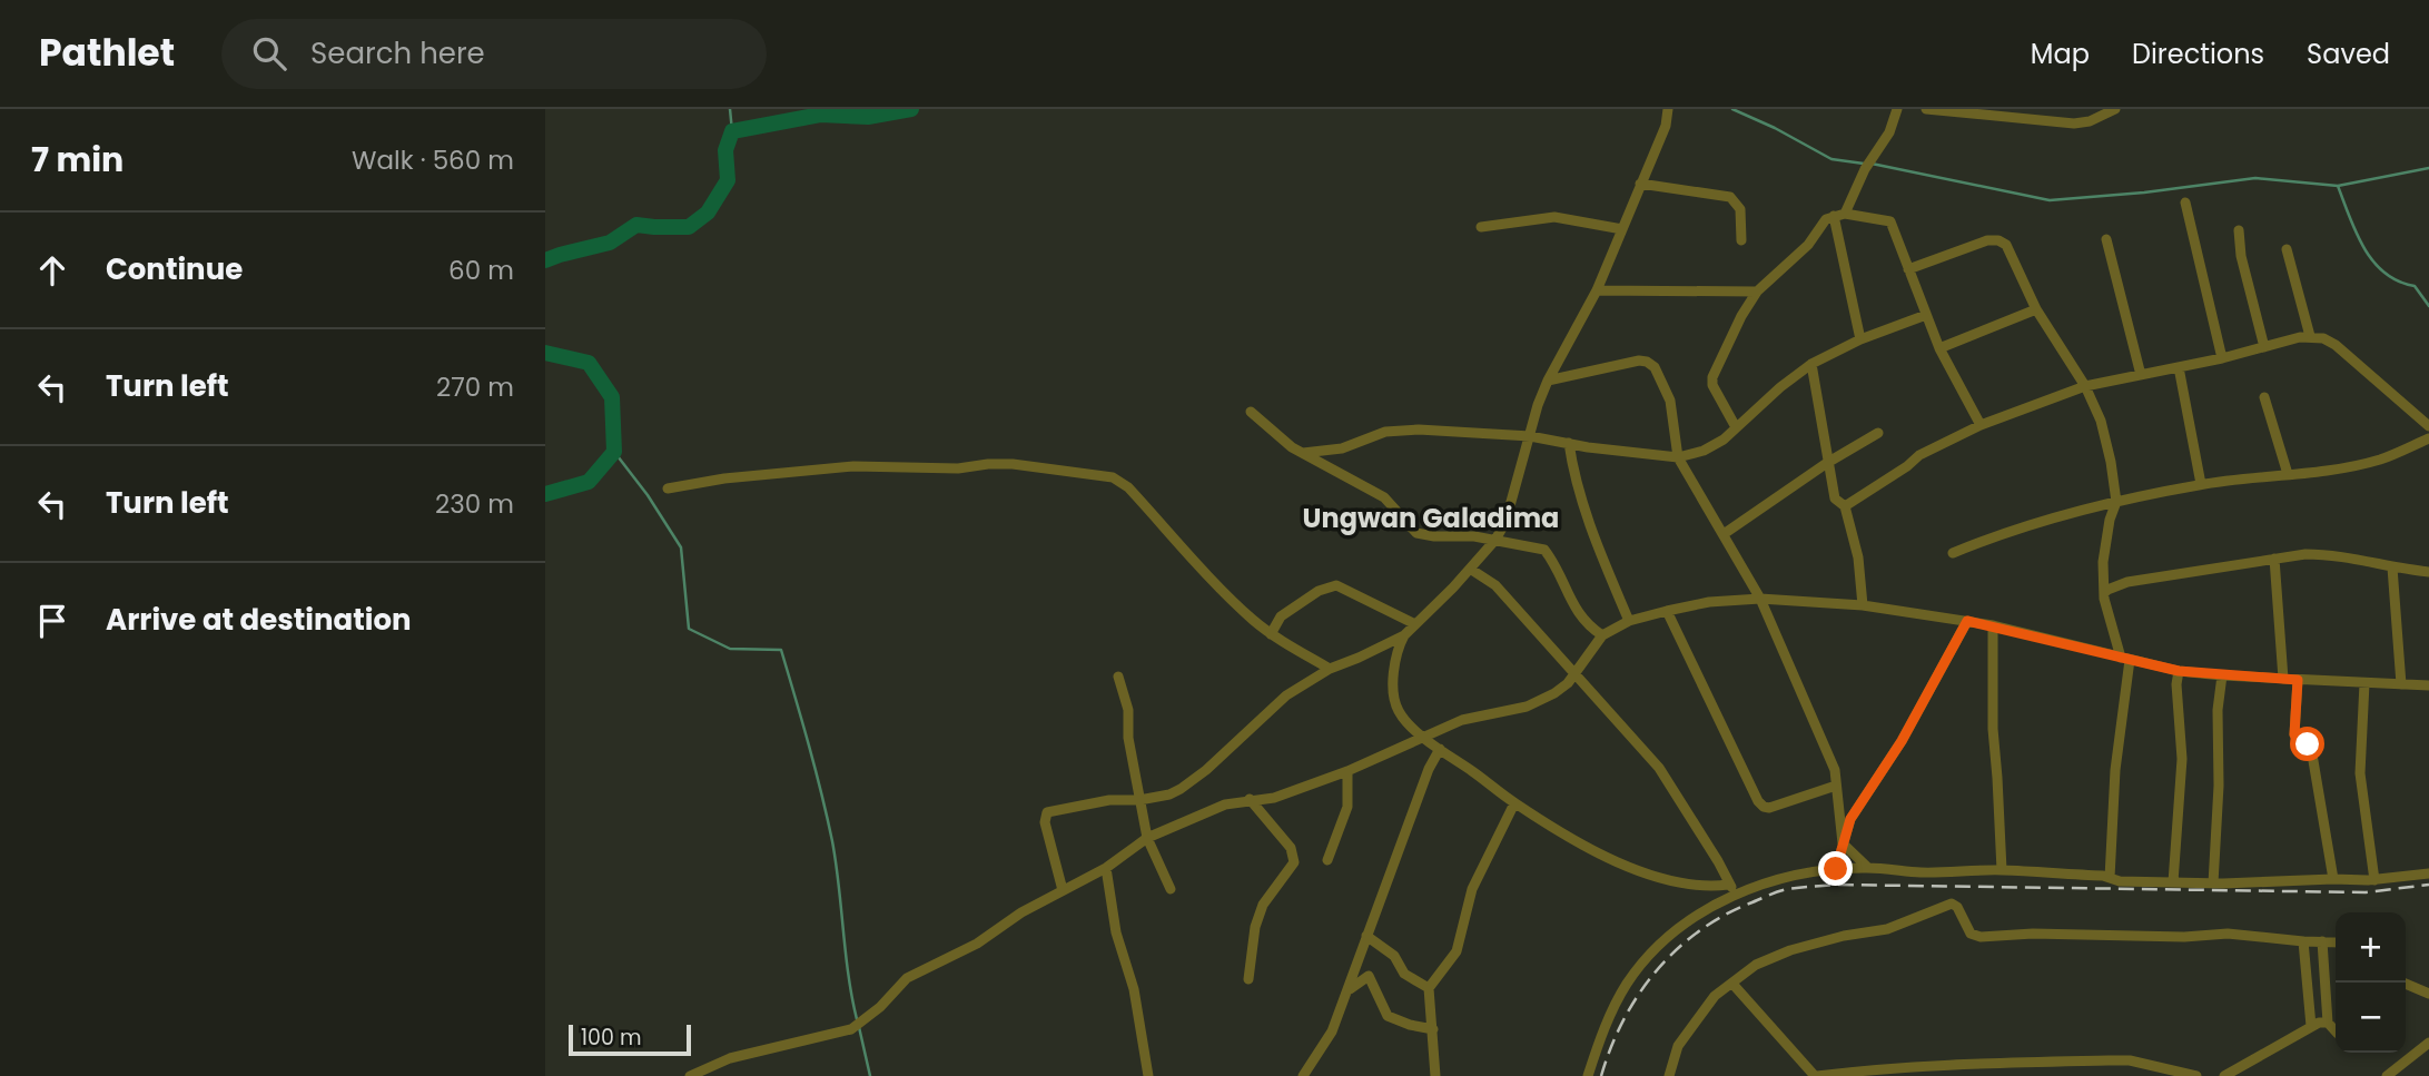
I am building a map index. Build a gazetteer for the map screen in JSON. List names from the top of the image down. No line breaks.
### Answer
{"districts":["Ungwan Galadima"],"scale_bar":"100 m","page":{"header":"Pathlet","search":"Search here","nav":["Map","Directions","Saved"],"heading":["7 min","Walk · 560 m"],"list":[["Continue","60 m"],["Turn left","270 m"],["Turn left","230 m"],"Arrive at destination"],"map_buttons":["+","−"],"scale":"100 m"}}
